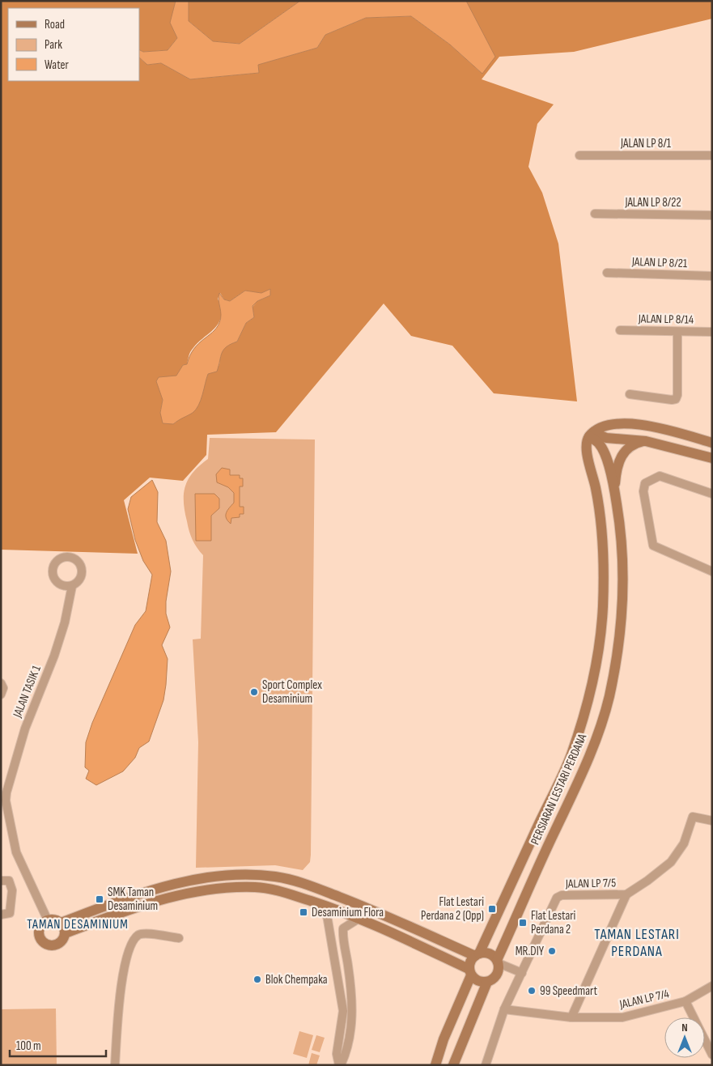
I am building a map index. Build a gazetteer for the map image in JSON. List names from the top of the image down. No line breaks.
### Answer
{"streets":{"street":["JALAN LP 8/1","JALAN LP 8/22","JALAN LP 8/21","JALAN LP 8/14","JALAN TASIK 1","PERSIARAN LESTARI PERDANA","JALAN LP 7/5","JALAN LP 7/4"]},"crossings":[["JALAN LP 7/5","JALAN LP 7/4"]],"districts":["TAMAN DESAMINIUM","TAMAN LESTARI PERDANA"],"places":{"other":["Sport Complex Desaminium","MR.DIY","Blok Chempaka","99 Speedmart"],"transit":["SMK Taman Desaminium","Flat Lestari Perdana 2 (Opp)","Desaminium Flora","Flat Lestari Perdana 2"]},"legend":["Road","Park","Water"],"scale_bar":"100 m","north":"top"}
